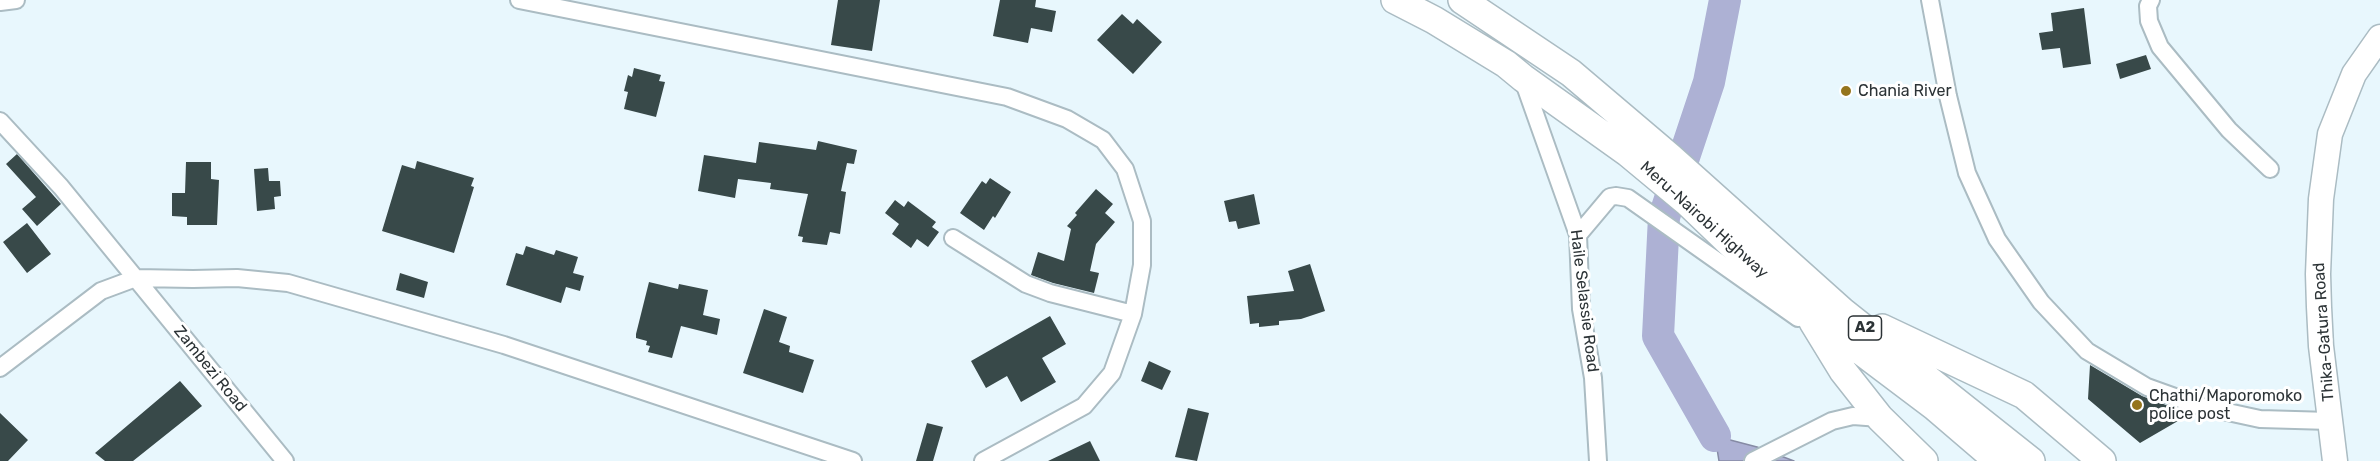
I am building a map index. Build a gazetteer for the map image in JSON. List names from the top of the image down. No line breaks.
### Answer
{"streets":{"highway":["Meru-Nairobi Highway","A2"],"main road":["Thika-Gatura Road"],"street":["Haile Selassie Road","Zambezi Road"]},"crossings":[["Meru-Nairobi Highway","Haile Selassie Road"]],"places":["Chania River","Chathi/Maporomoko police post"]}
